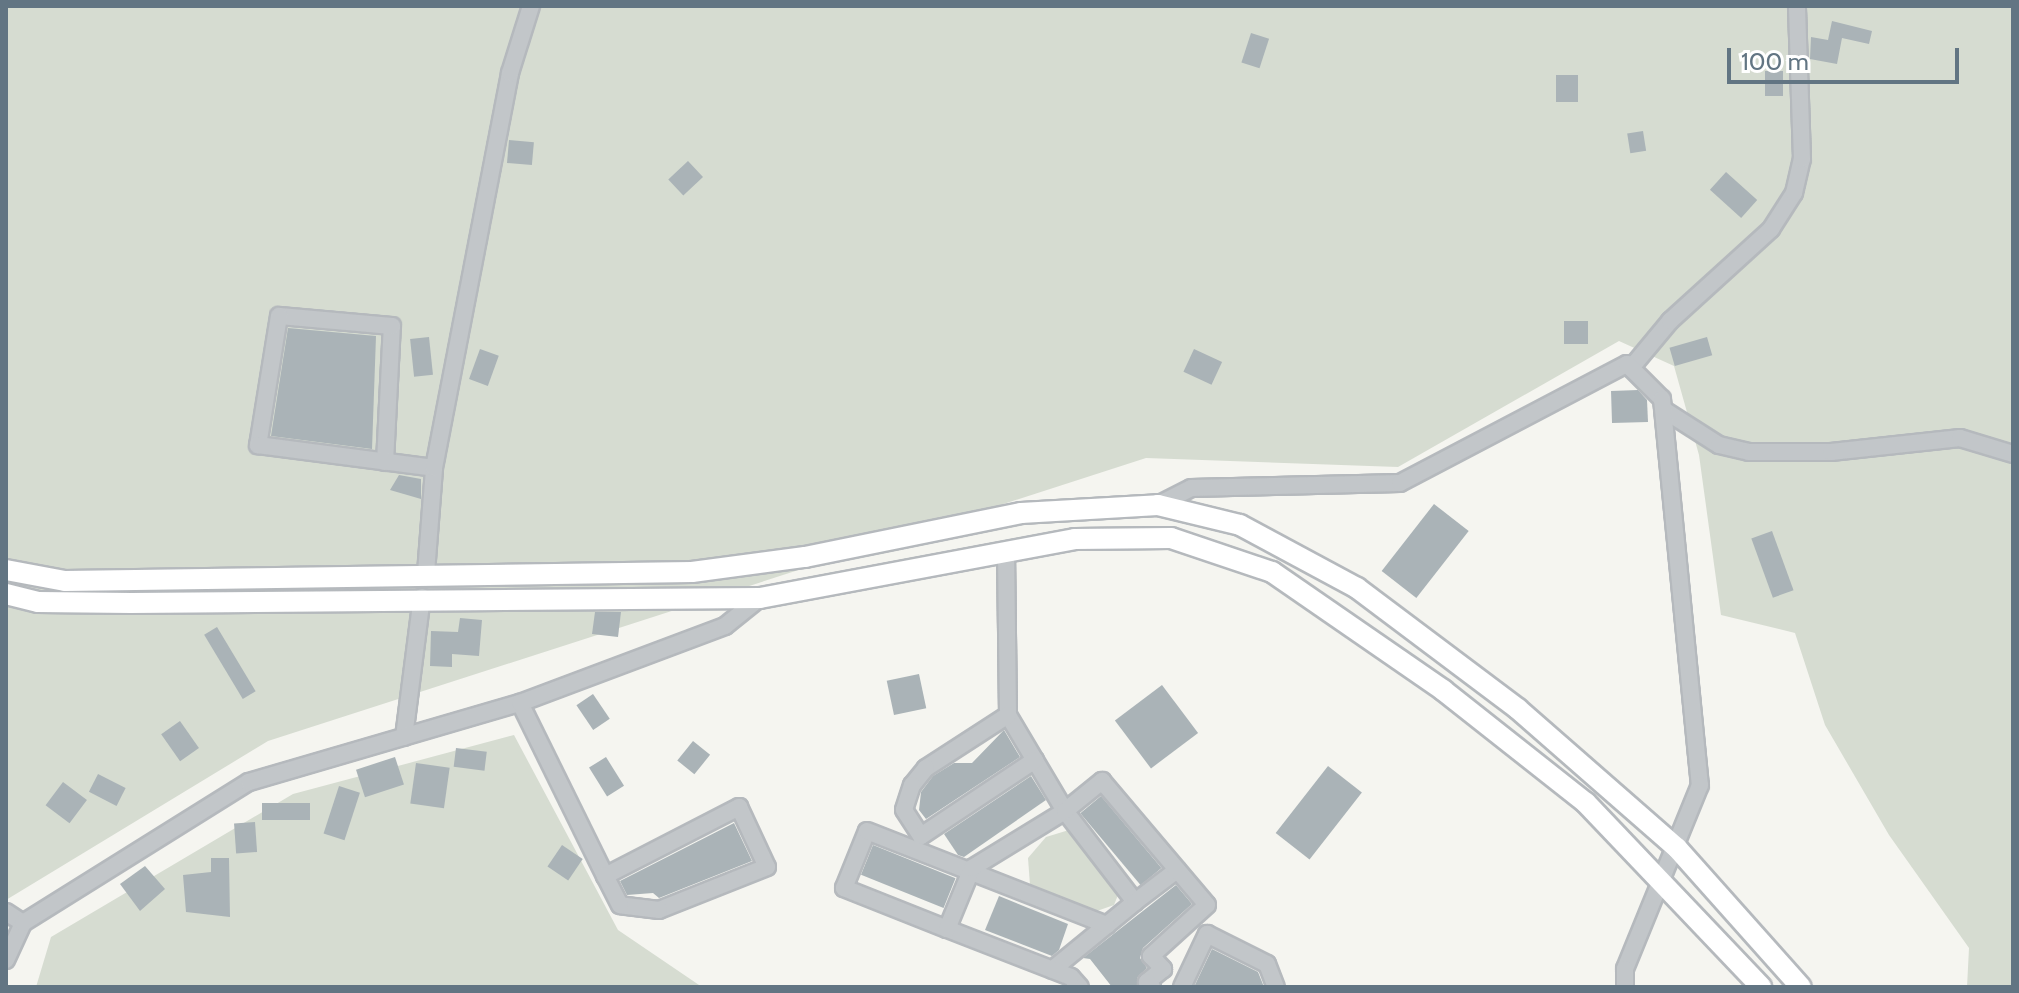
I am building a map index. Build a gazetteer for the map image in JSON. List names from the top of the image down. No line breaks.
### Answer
{"scale_bar":"100 m"}
